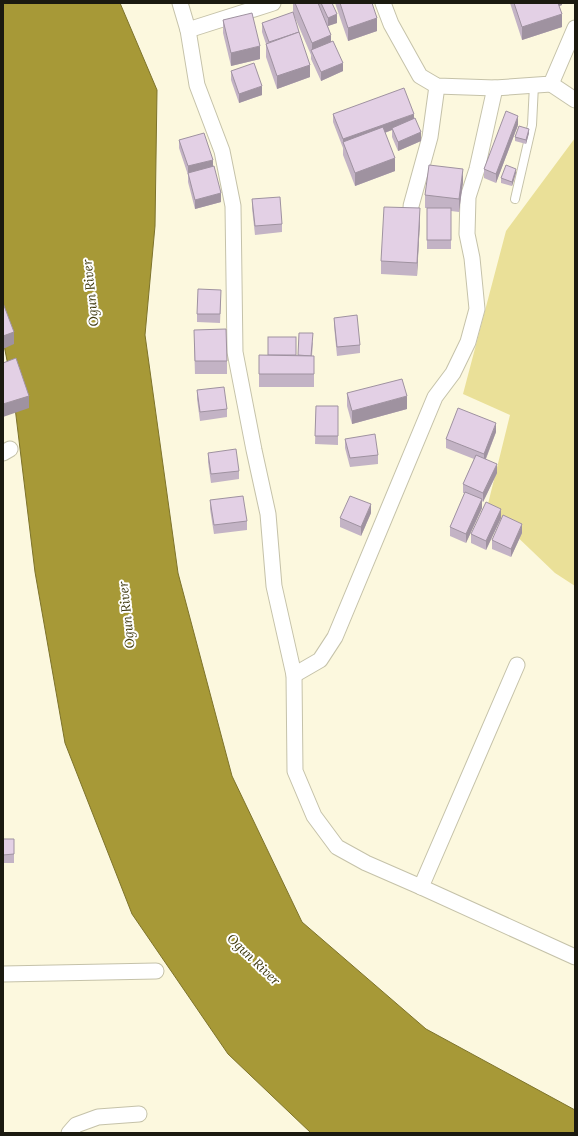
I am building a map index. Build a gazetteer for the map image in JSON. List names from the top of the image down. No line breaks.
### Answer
{"water":["Ogun River"]}
